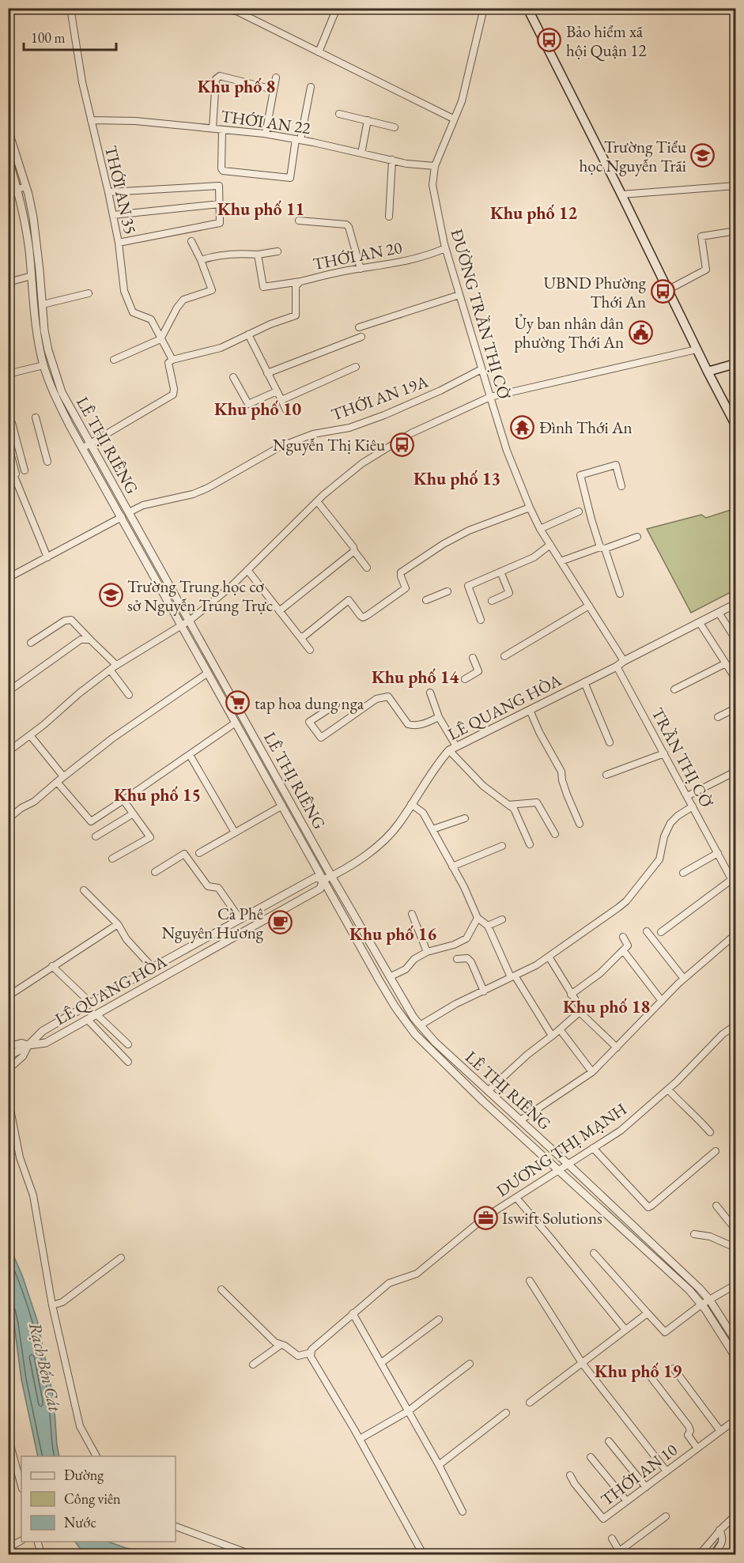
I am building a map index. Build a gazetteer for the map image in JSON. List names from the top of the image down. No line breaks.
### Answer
{"streets":{"street":["THỚI AN 22","THỚI AN 35","THỚI AN 20","ĐƯỜNG TRẦN THỊ CỜ","THỚI AN 19A","LÊ THỊ RIÊNG","LÊ QUANG HÒA","TRẦN THỊ CỜ","DƯƠNG THỊ MẠNH","THỚI AN 10"]},"crossings":[["THỚI AN 22","THỚI AN 35"],["THỚI AN 22","ĐƯỜNG TRẦN THỊ CỜ"],["THỚI AN 35","THỚI AN 20"],["THỚI AN 20","ĐƯỜNG TRẦN THỊ CỜ"],["ĐƯỜNG TRẦN THỊ CỜ","THỚI AN 19A"],["ĐƯỜNG TRẦN THỊ CỜ","LÊ QUANG HÒA"],["THỚI AN 19A","LÊ THỊ RIÊNG"],["LÊ THỊ RIÊNG","LÊ QUANG HÒA"],["LÊ THỊ RIÊNG","DƯƠNG THỊ MẠNH"],["LÊ QUANG HÒA","TRẦN THỊ CỜ"]],"districts":["Khu phố 8","Khu phố 11","Khu phố 12","Khu phố 10","Khu phố 13","Khu phố 14","Khu phố 15","Khu phố 16","Khu phố 18","Khu phố 19"],"water":["Rạch Bến Cát"],"places":{"bus stop":["Bảo hiểm xã hội Quận 12","UBND Phường Thới An","Nguyễn Thị Kiêu"],"school or university":["Trường Tiểu học Nguyễn Trãi","Trường Trung học cơ sở Nguyễn Trung Trực"],"public building":["Ủy ban nhân dân phường Thới An"],"temple":["Đình Thới An"],"supermarket":["tap hoa dung nga"],"cafe":["Cà Phê Nguyên Hương"],"office":["Iswift Solutions"]},"legend":["Đường","Công viên","Nước"],"scale_bar":"100 m"}
